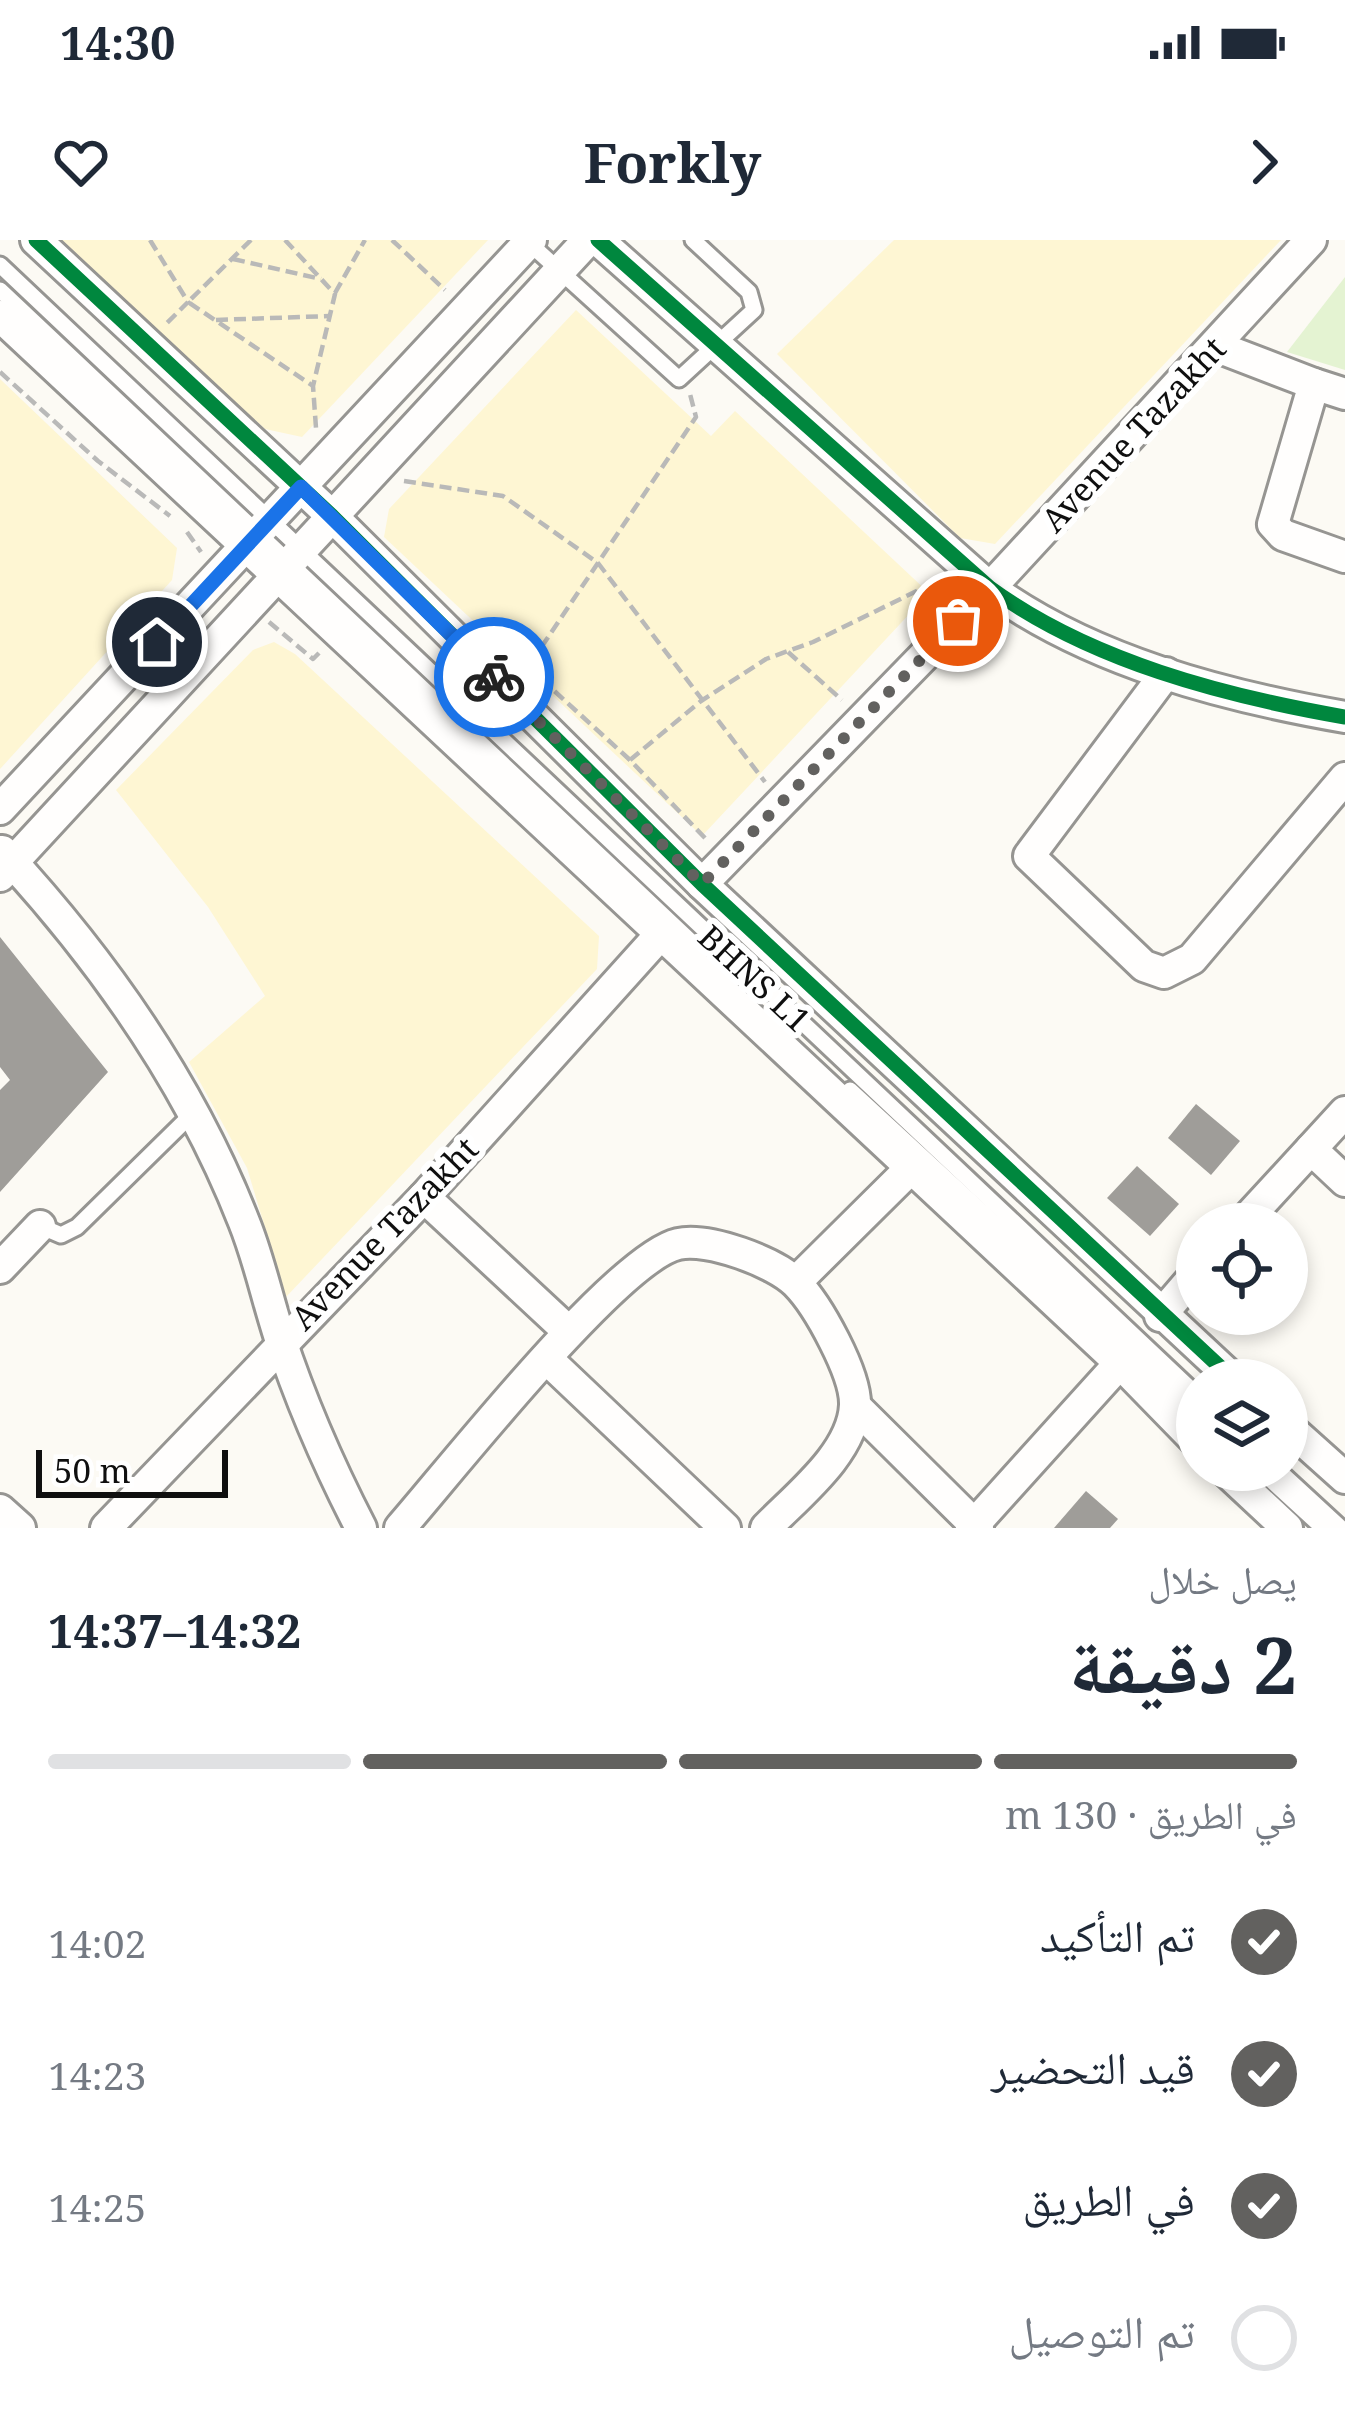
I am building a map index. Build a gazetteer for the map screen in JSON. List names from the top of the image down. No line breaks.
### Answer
{"streets":{"street":["Avenue Tazakht"],"lane":["BHNS L1"]},"scale_bar":"50 m","page":{"status":"14:30","header":"Forkly","scale":"50 m","heading":["2 دقيقة","يصل خلال","14:32–14:37"],"bar":"في الطريق · 130 m","list":[["تم التأكيد","14:02"],["قيد التحضير","14:23"],["في الطريق","14:25"],"تم التوصيل"]}}
